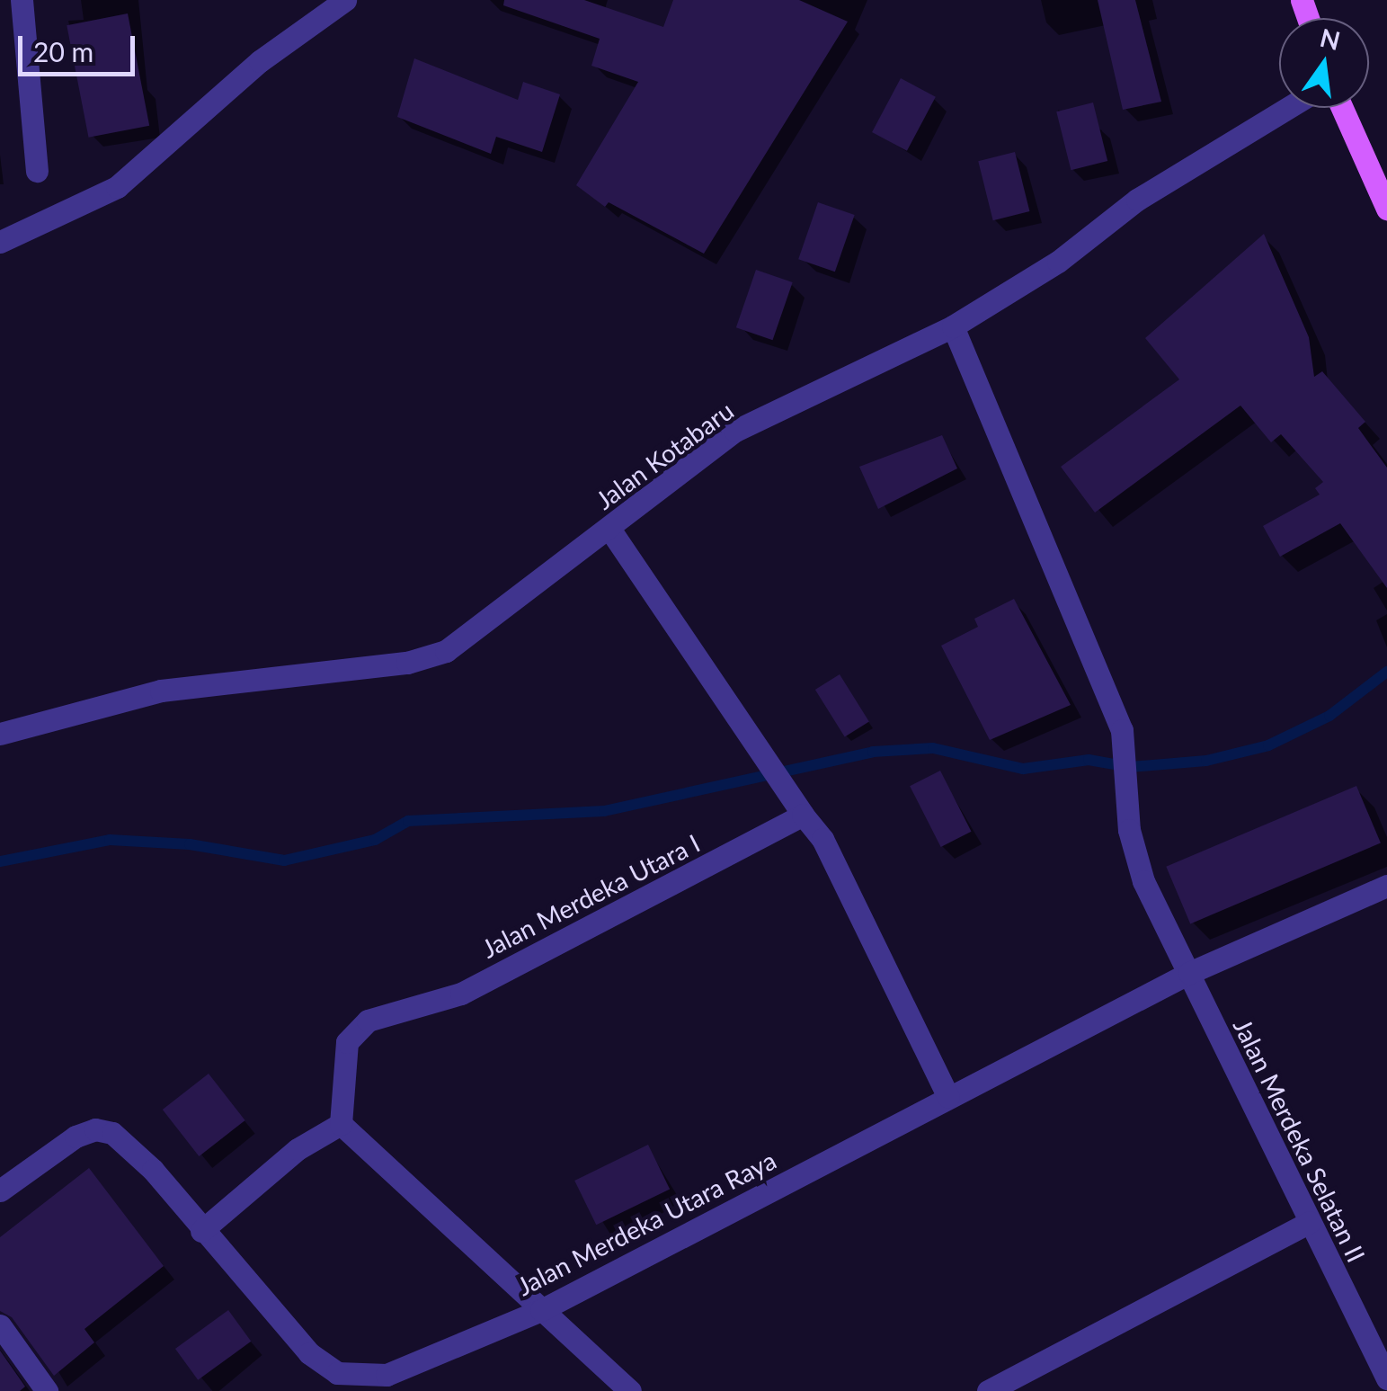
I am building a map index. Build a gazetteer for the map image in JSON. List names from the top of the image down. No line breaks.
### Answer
{"streets":{"street":["Jalan Kotabaru","Jalan Merdeka Utara I","Jalan Merdeka Selatan II","Jalan Merdeka Utara Raya"]},"crossings":[["Jalan Kotabaru","Jalan Merdeka Selatan II"],["Jalan Merdeka Selatan II","Jalan Merdeka Utara Raya"]],"scale_bar":"20 m","north":"top"}
